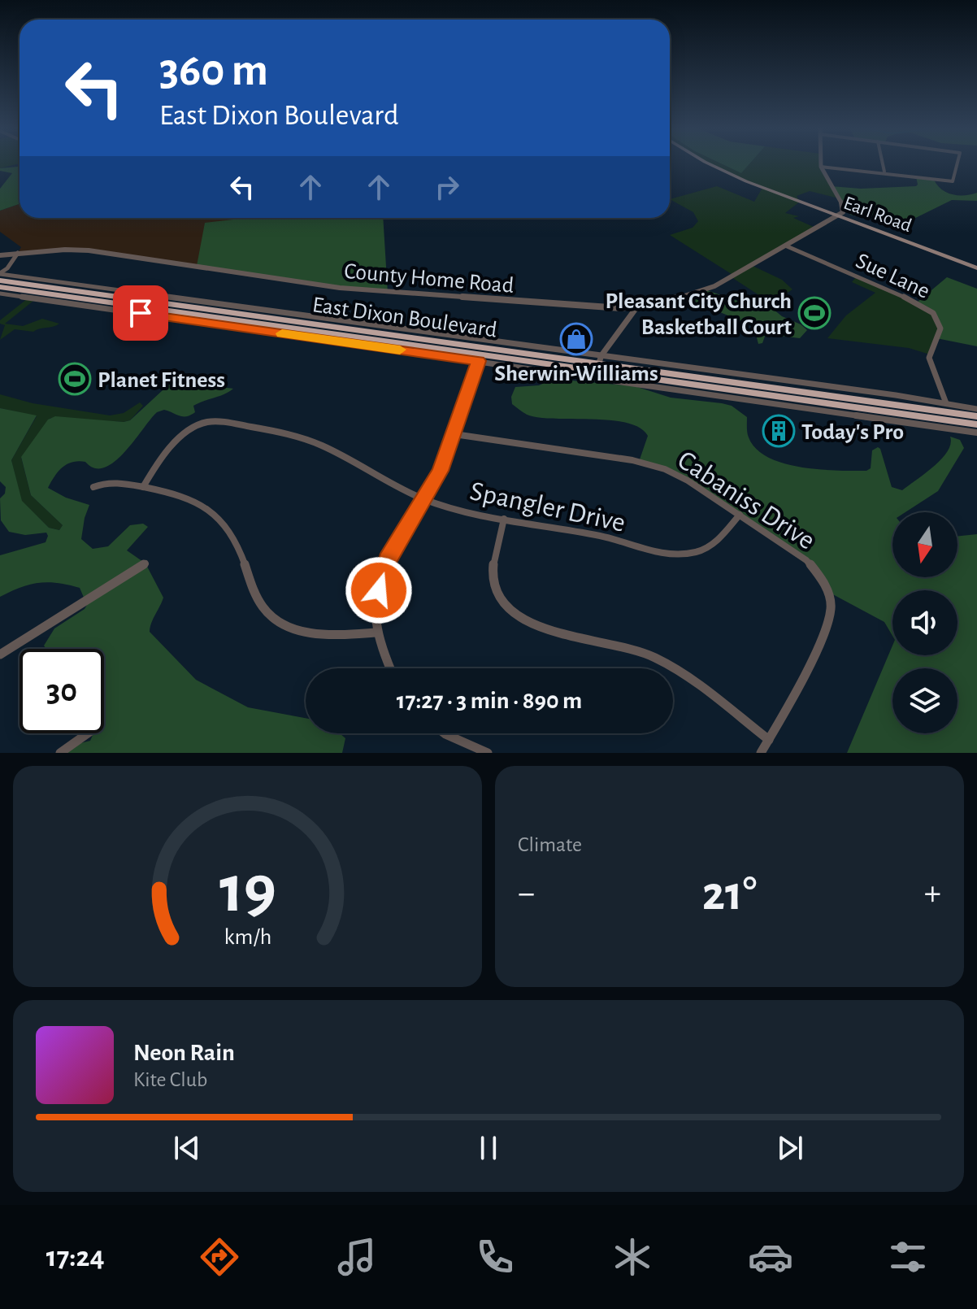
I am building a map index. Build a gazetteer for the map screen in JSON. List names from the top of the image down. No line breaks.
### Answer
{"streets":{"highway":["East Dixon Boulevard"],"main road":["Earl Road"],"street":["Sue Lane","County Home Road","Cabaniss Drive","Spangler Drive"]},"crossings":[["Earl Road","County Home Road"],["Sue Lane","County Home Road"],["Sue Lane","East Dixon Boulevard"],["Cabaniss Drive","Spangler Drive"]],"places":{"sports":["Pleasant City Church Basketball Court","Planet Fitness"],"shop":["Sherwin-Williams"],"building":["Today's Pro"]},"north":"bottom","page":{"turn":["360 m","East Dixon Boulevard"],"limit":"30","trip":"17:27 · 3 min · 890 m","tile":"Climate","heat":["−","21°","+"],"song":["Neon Rain","Kite Club"],"tabs":"17:24","gauge":["19","km/h"]}}
